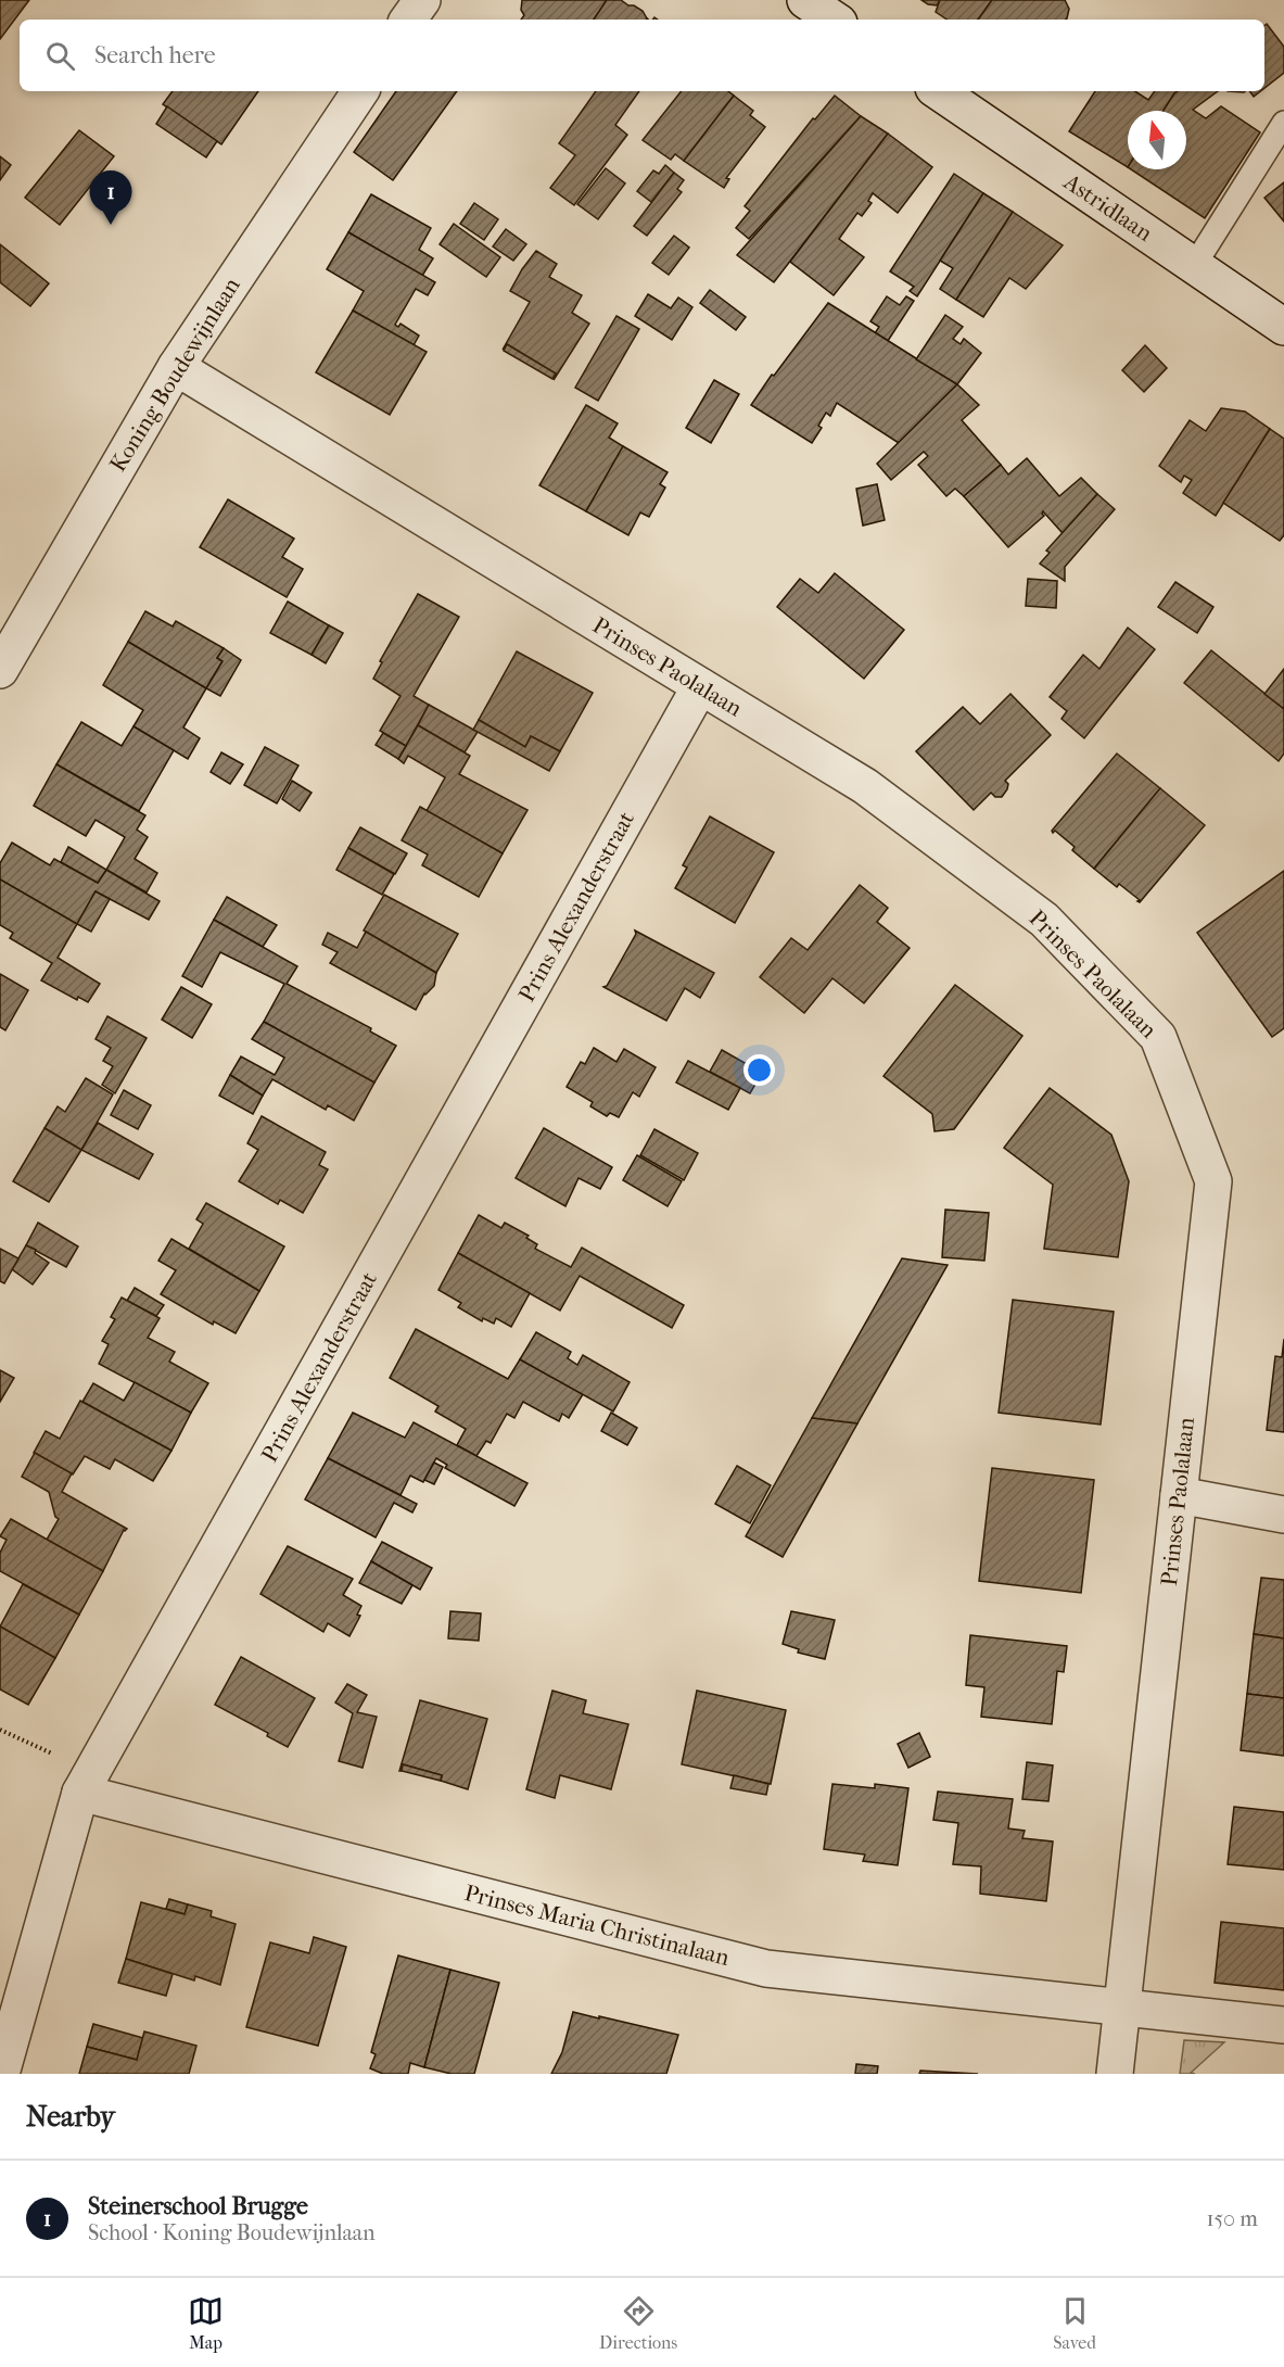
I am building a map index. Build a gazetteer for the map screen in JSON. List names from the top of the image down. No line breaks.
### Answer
{"streets":{"street":["Astridlaan","Koning Boudewijnlaan","Prinses Paolalaan","Prins Alexanderstraat","Prinses Maria Christinalaan"]},"crossings":[["Koning Boudewijnlaan","Prinses Paolalaan"],["Prinses Paolalaan","Prins Alexanderstraat"],["Prinses Paolalaan","Prinses Maria Christinalaan"],["Prins Alexanderstraat","Prinses Maria Christinalaan"]],"north":"top","page":{"search":"Search here","pins":"1","heading":"Nearby","list":[{"mark":"1","name":"Steinerschool Brugge","note":"School · Koning Boudewijnlaan","value":"150 m"}],"nav":["Map","Directions","Saved"]}}
